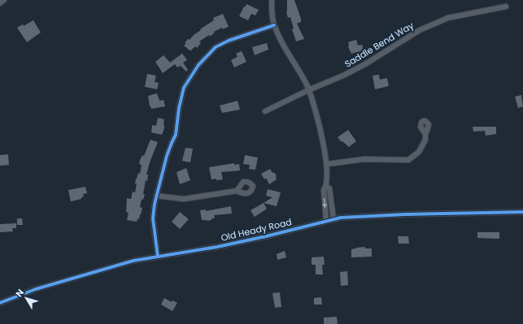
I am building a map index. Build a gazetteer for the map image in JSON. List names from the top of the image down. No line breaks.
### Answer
{"streets":{"street":["Saddle Bend Way","Old Heady Road"]},"north":"top left"}
